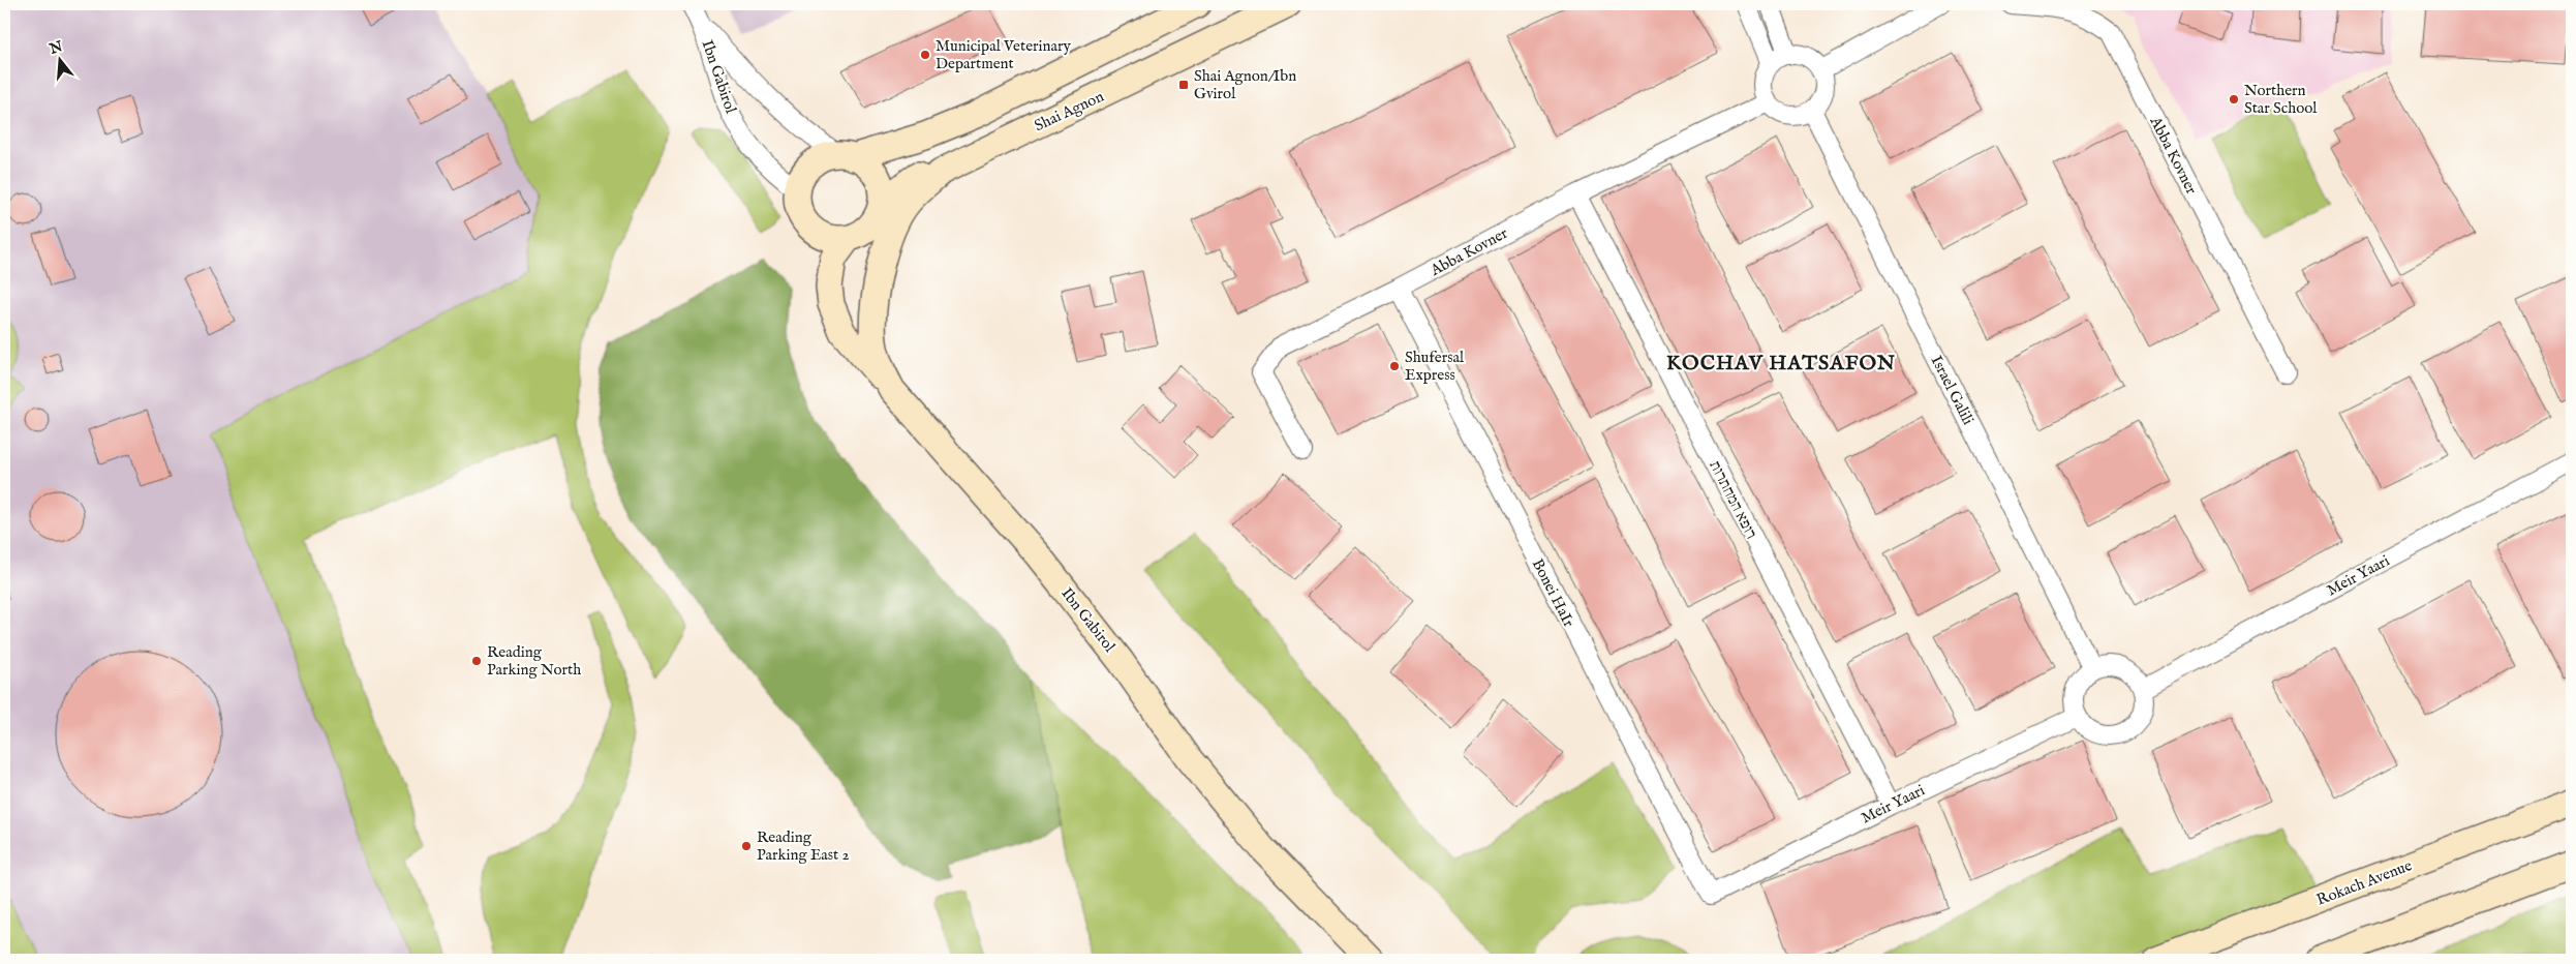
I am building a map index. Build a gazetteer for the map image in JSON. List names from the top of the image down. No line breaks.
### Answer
{"streets":{"main road":["Ibn Gabirol","Shai Agnon","Rokach Avenue"],"street":["Abba Kovner","Israel Galili","רופא המחתרות","Meir Yaari","Bonei HaIr"]},"crossings":[["Ibn Gabirol","Shai Agnon"],["Abba Kovner","Israel Galili"],["Abba Kovner","רופא המחתרות"],["Abba Kovner","Bonei HaIr"],["Israel Galili","Meir Yaari"],["רופא המחתרות","Meir Yaari"],["Meir Yaari","Bonei HaIr"]],"districts":["KOCHAV HATSAFON"],"places":{"other":["Municipal Veterinary Department","Northern Star School","Shufersal Express","Reading Parking North","Reading Parking East 2"],"transit":["Shai Agnon/Ibn Gvirol"]},"north":"top"}
